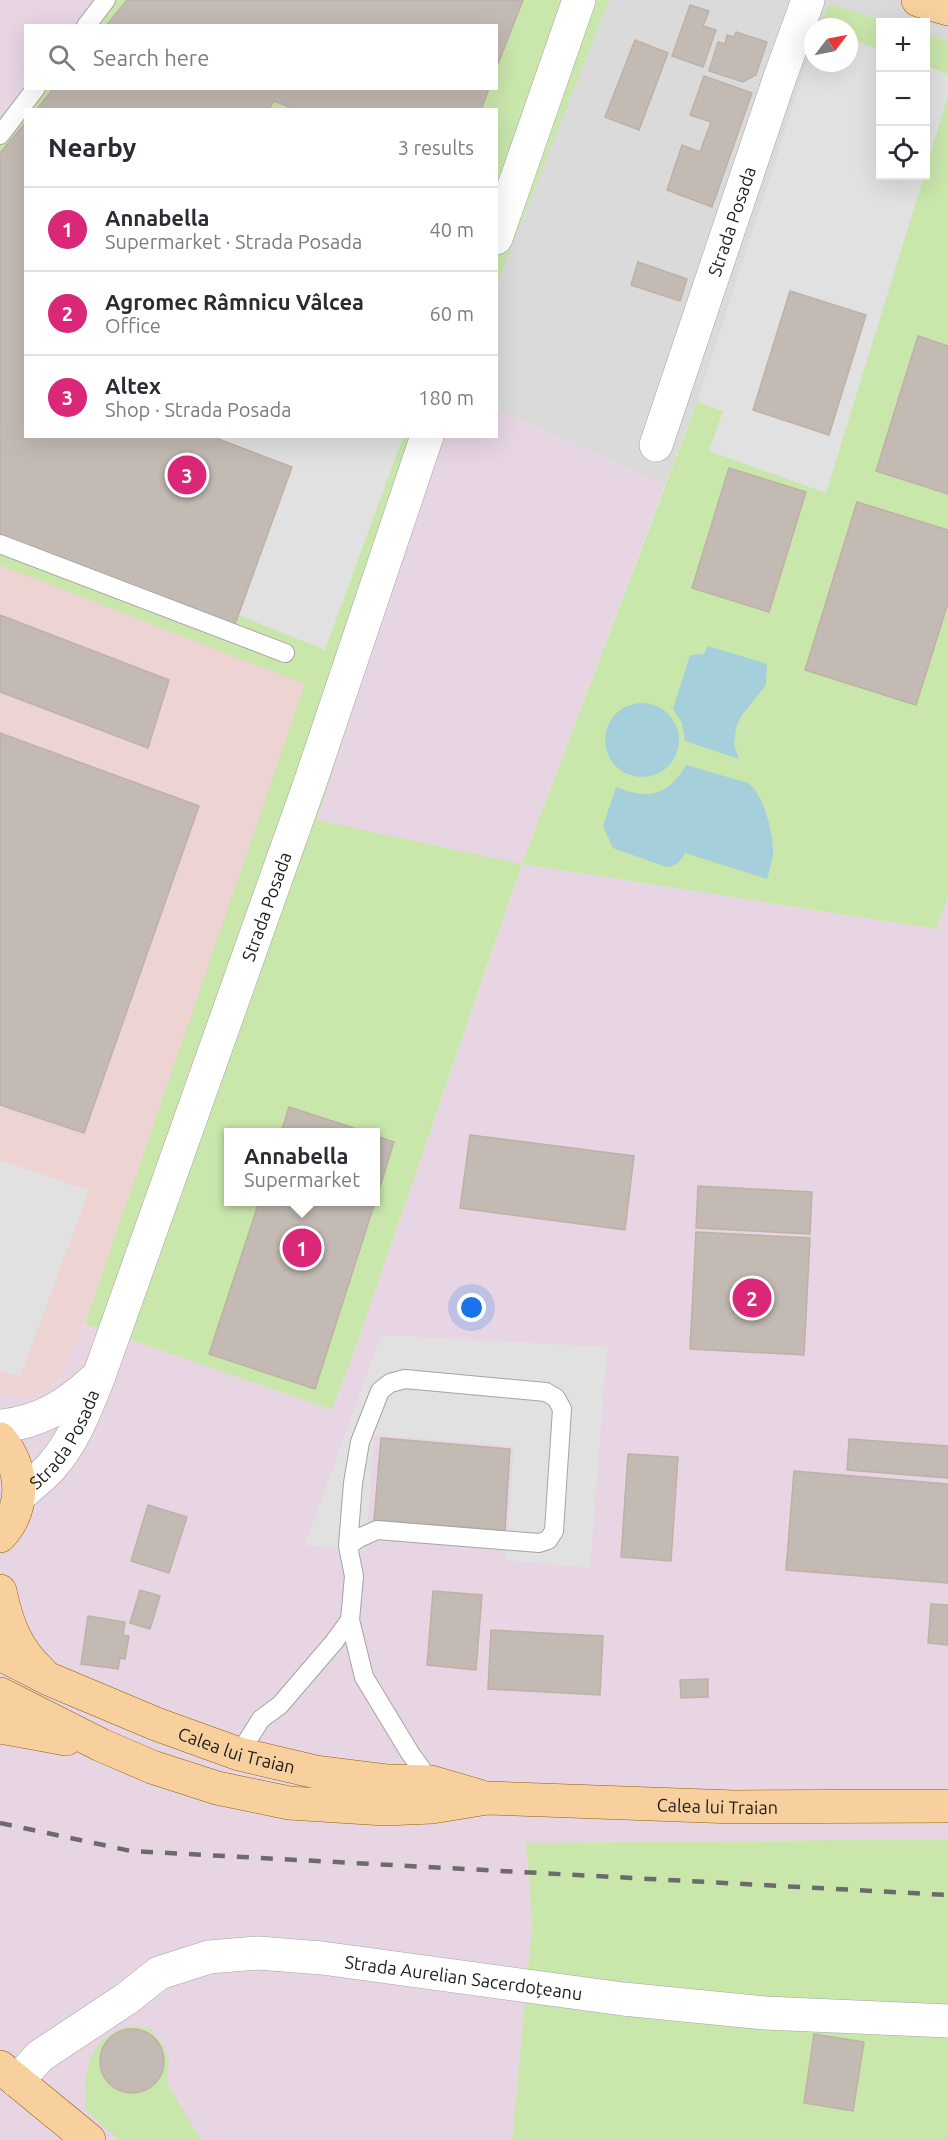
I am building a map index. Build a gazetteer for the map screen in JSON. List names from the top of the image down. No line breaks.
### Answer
{"streets":{"main road":["Calea lui Traian"],"street":["Strada Posada","Strada Aurelian Sacerdoțeanu"]},"north":"top right","page":{"map_buttons":["+","−"],"search":"Search here","heading":["Nearby","3 results"],"list":[{"mark":"1","name":"Annabella","note":"Supermarket · Strada Posada","value":"40 m"},{"mark":"2","name":"Agromec Râmnicu Vâlcea","note":"Office","value":"60 m"},{"mark":"3","name":"Altex","note":"Shop · Strada Posada","value":"180 m"}],"pins":["3","1","2"],"popup":["Annabella","Supermarket"]}}
